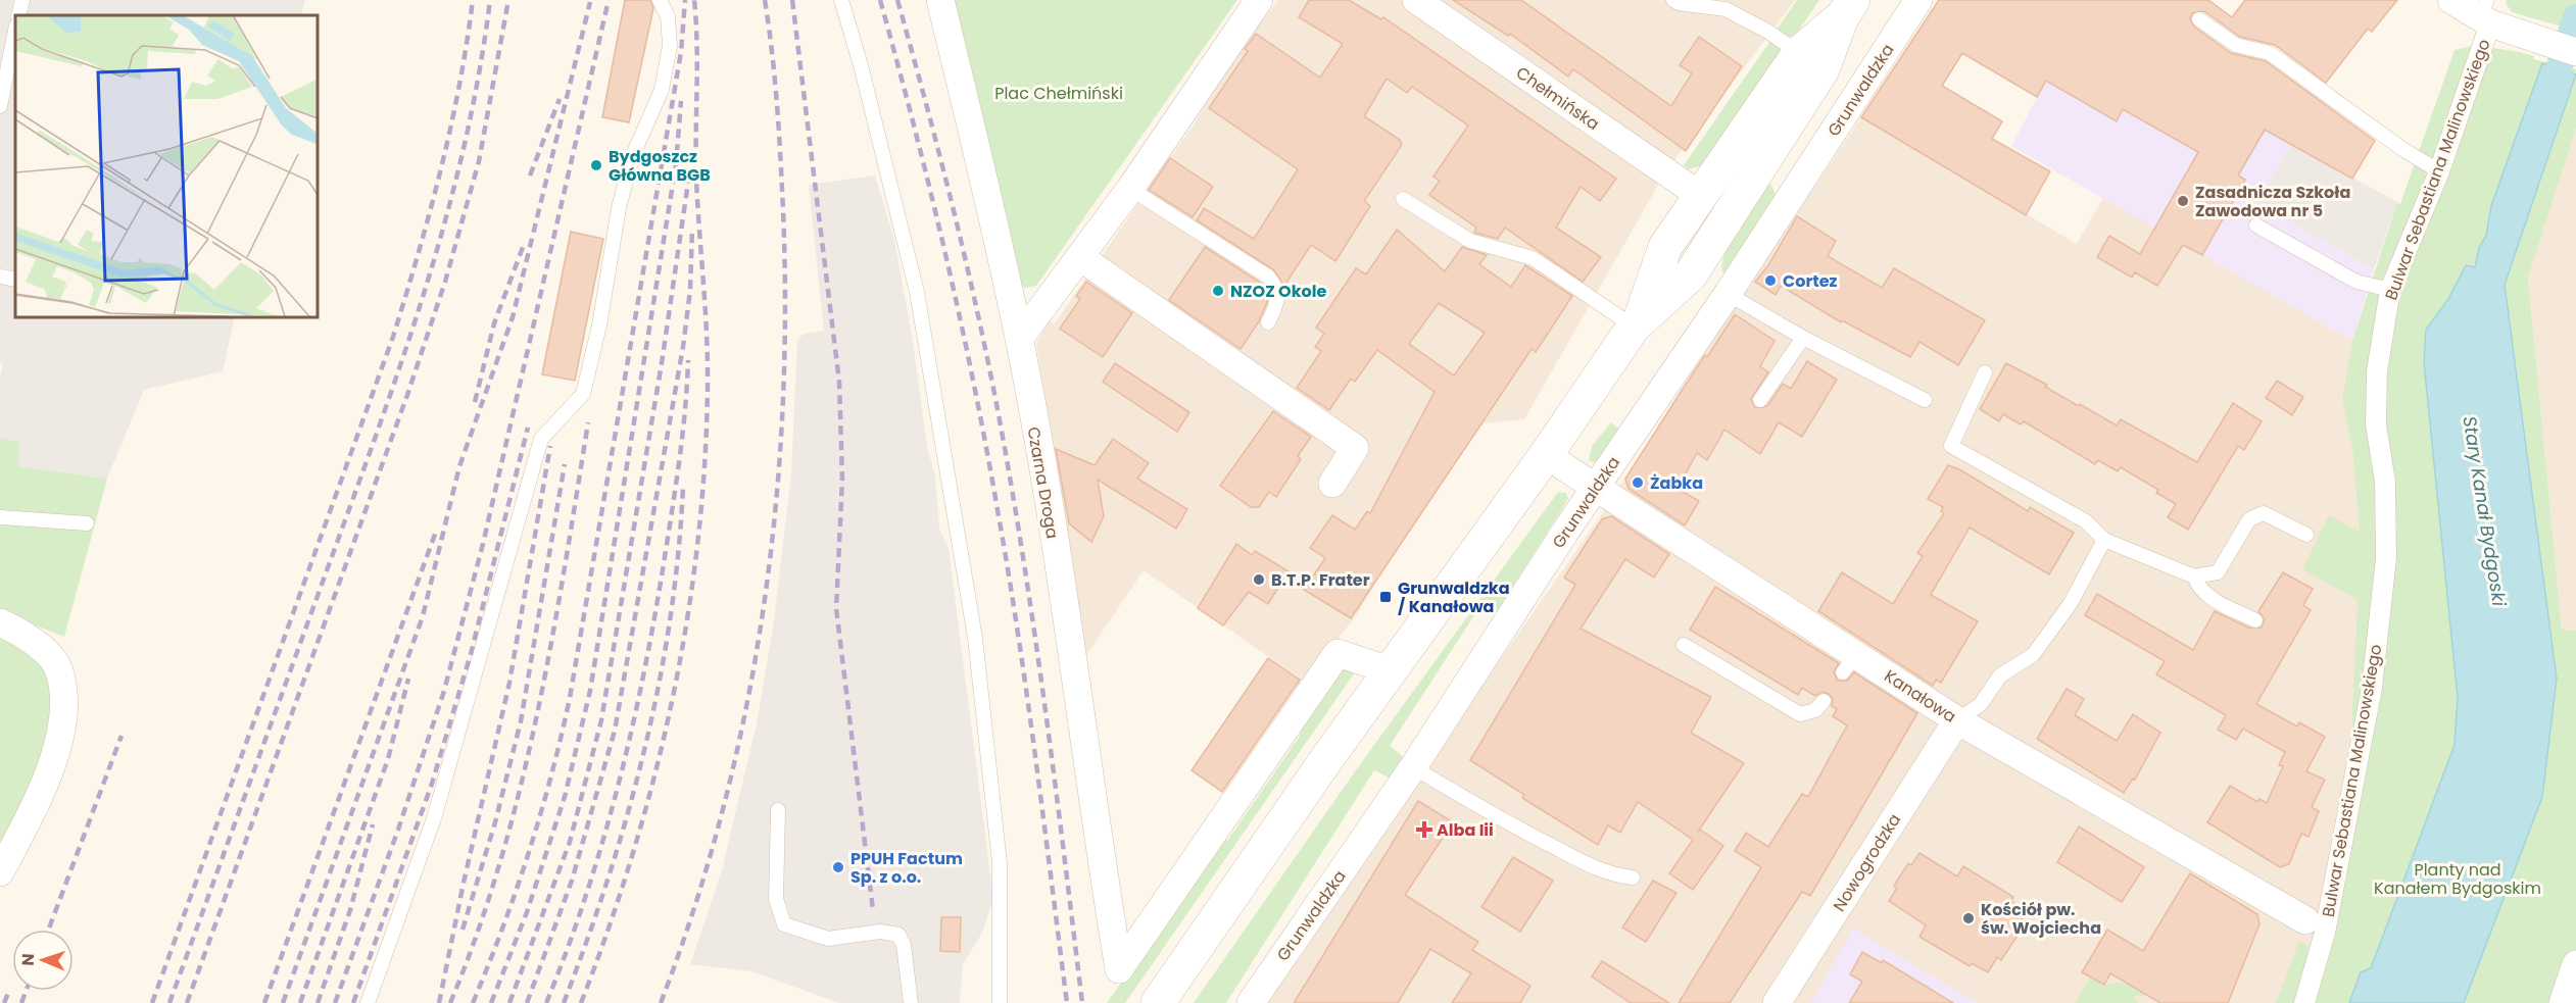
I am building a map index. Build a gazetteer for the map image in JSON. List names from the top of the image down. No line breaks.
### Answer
{"streets":{"street":["Grunwaldzka","Chełmińska","Bulwar Sebastiana Malinowskiego","Czarna Droga","Kanałowa","Nowogrodzka"]},"crossings":[["Grunwaldzka","Kanałowa"],["Bulwar Sebastiana Malinowskiego","Kanałowa"],["Kanałowa","Nowogrodzka"]],"water":["Stary Kanał Bydgoski"],"parks":["Plac Chełmiński","Planty nad Kanałem Bydgoskim"],"places":{"other":["Bydgoszcz Główna BGB","Zasadnicza Szkoła Zawodowa nr 5","Cortez","NZOZ Okole","Żabka","B.T.P. Frater","PPUH Factum Sp. z o.o.","Kościół pw. św. Wojciecha"],"transit":["Grunwaldzka / Kanałowa"],"health":["Alba Iii"]},"north":"left"}
